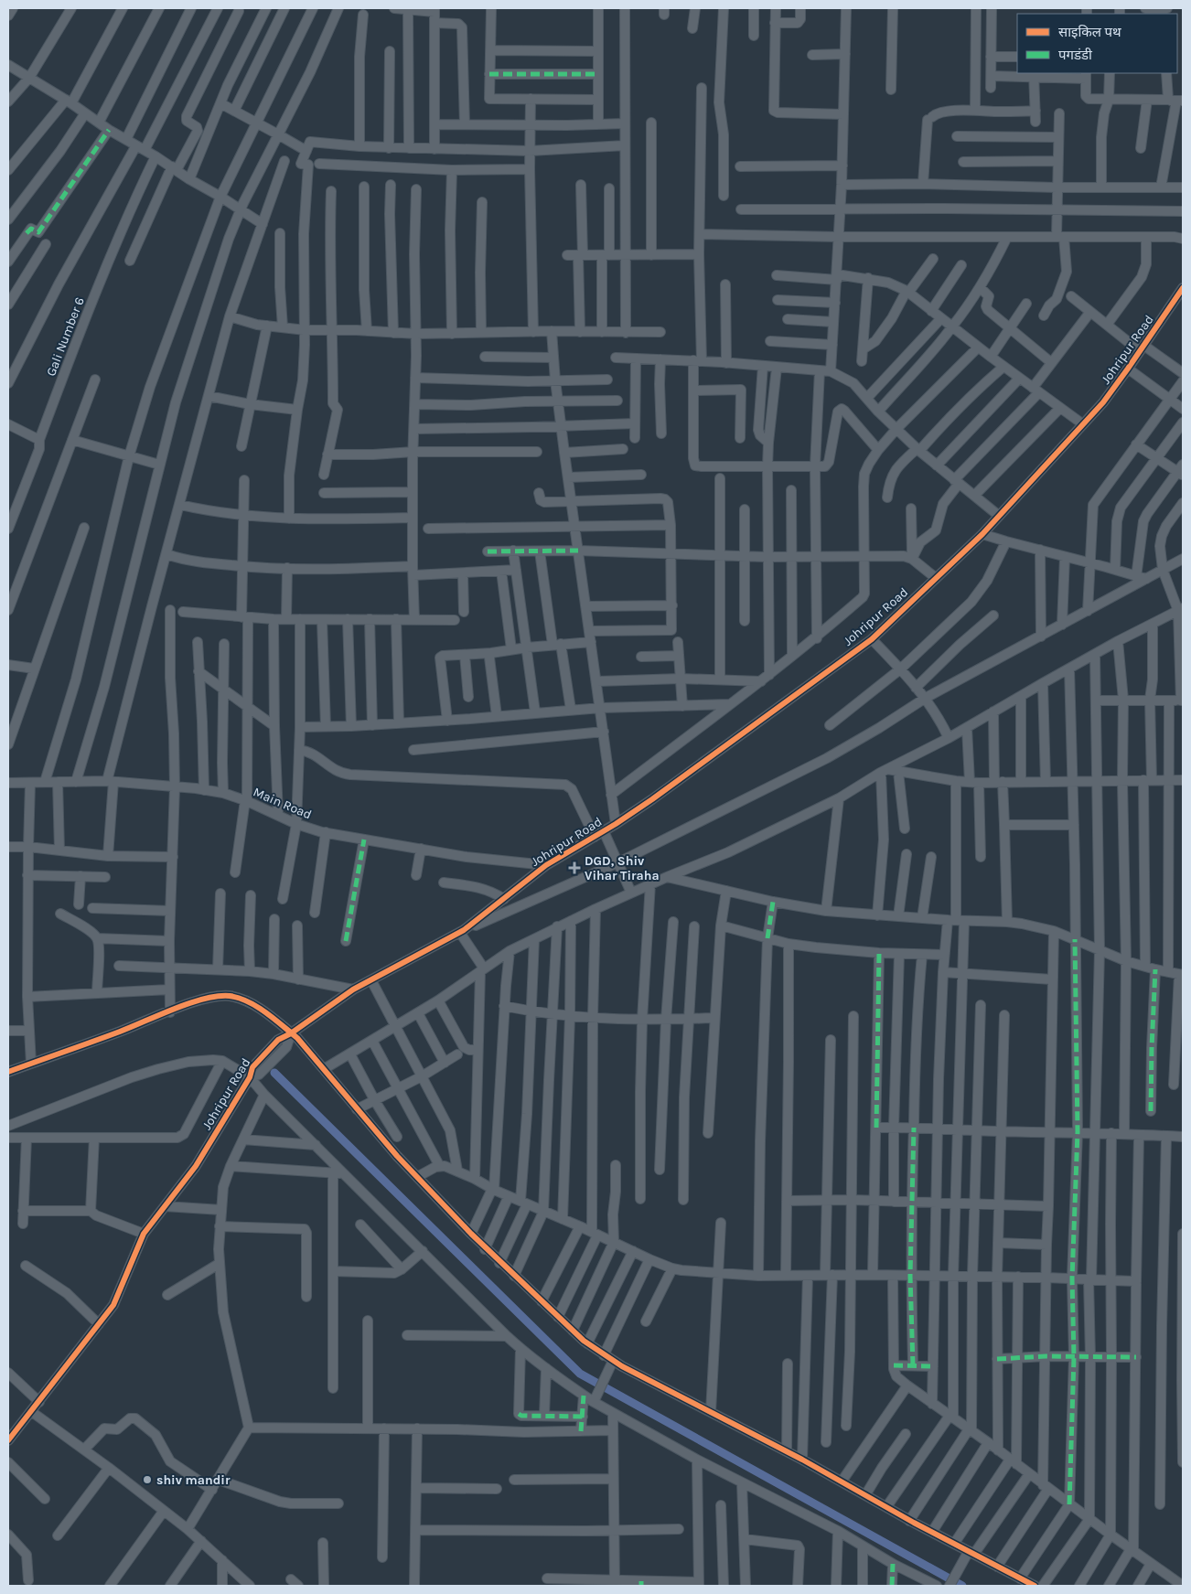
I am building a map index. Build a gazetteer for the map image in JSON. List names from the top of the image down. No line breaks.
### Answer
{"streets":{"street":["Gali Number 6","Johripur Road","Main Road"]},"crossings":[["Johripur Road","Main Road"]],"places":{"health":["DGD, Shiv Vihar Tiraha"],"other":["shiv mandir"]},"legend":["साइकिल पथ","पगडंडी"]}
